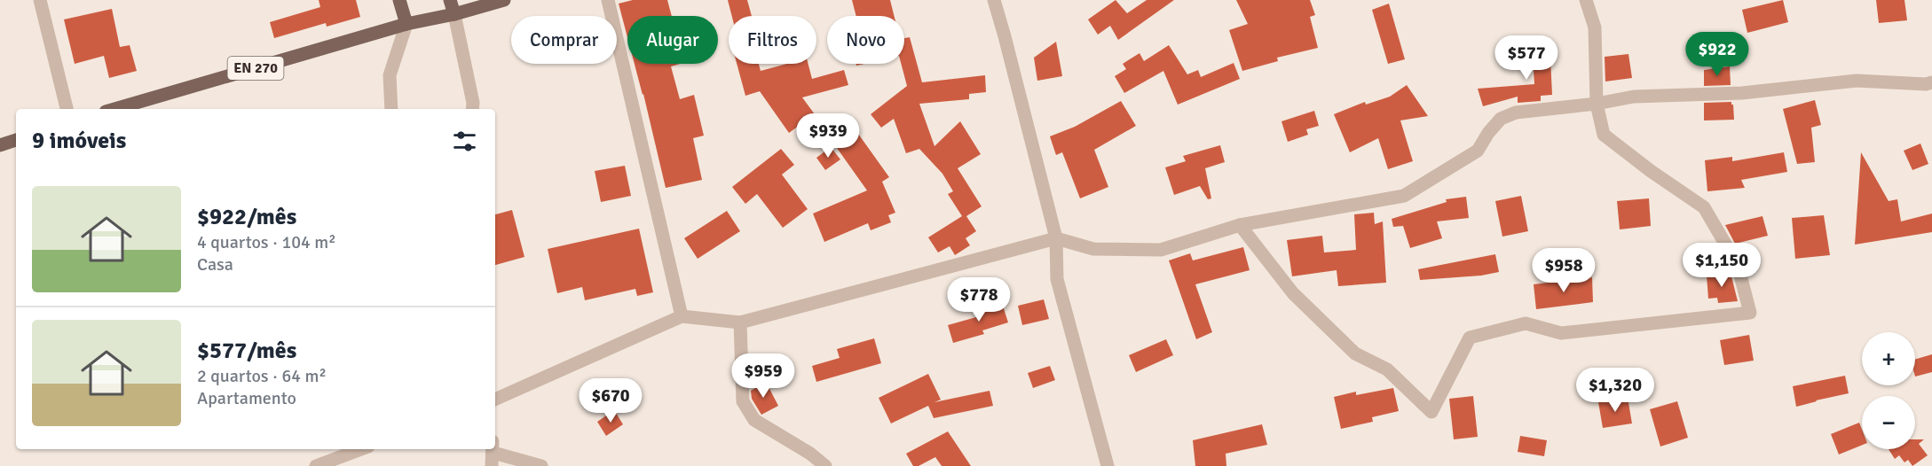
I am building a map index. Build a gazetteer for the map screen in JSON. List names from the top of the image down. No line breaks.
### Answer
{"streets":{"main road":["EN 270"]},"page":{"chip":["Comprar","Alugar","Filtros","Novo"],"price":["$922","$577","$939","$1,150","$958","$778","$959","$1,320","$670"],"heading":"9 imóveis","list":[{"name":"$922/mês","note":"4 quartos · 104 m² · Casa"},{"name":"$577/mês","note":"2 quartos · 64 m² · Apartamento"}],"map_buttons":["+","−"]}}
